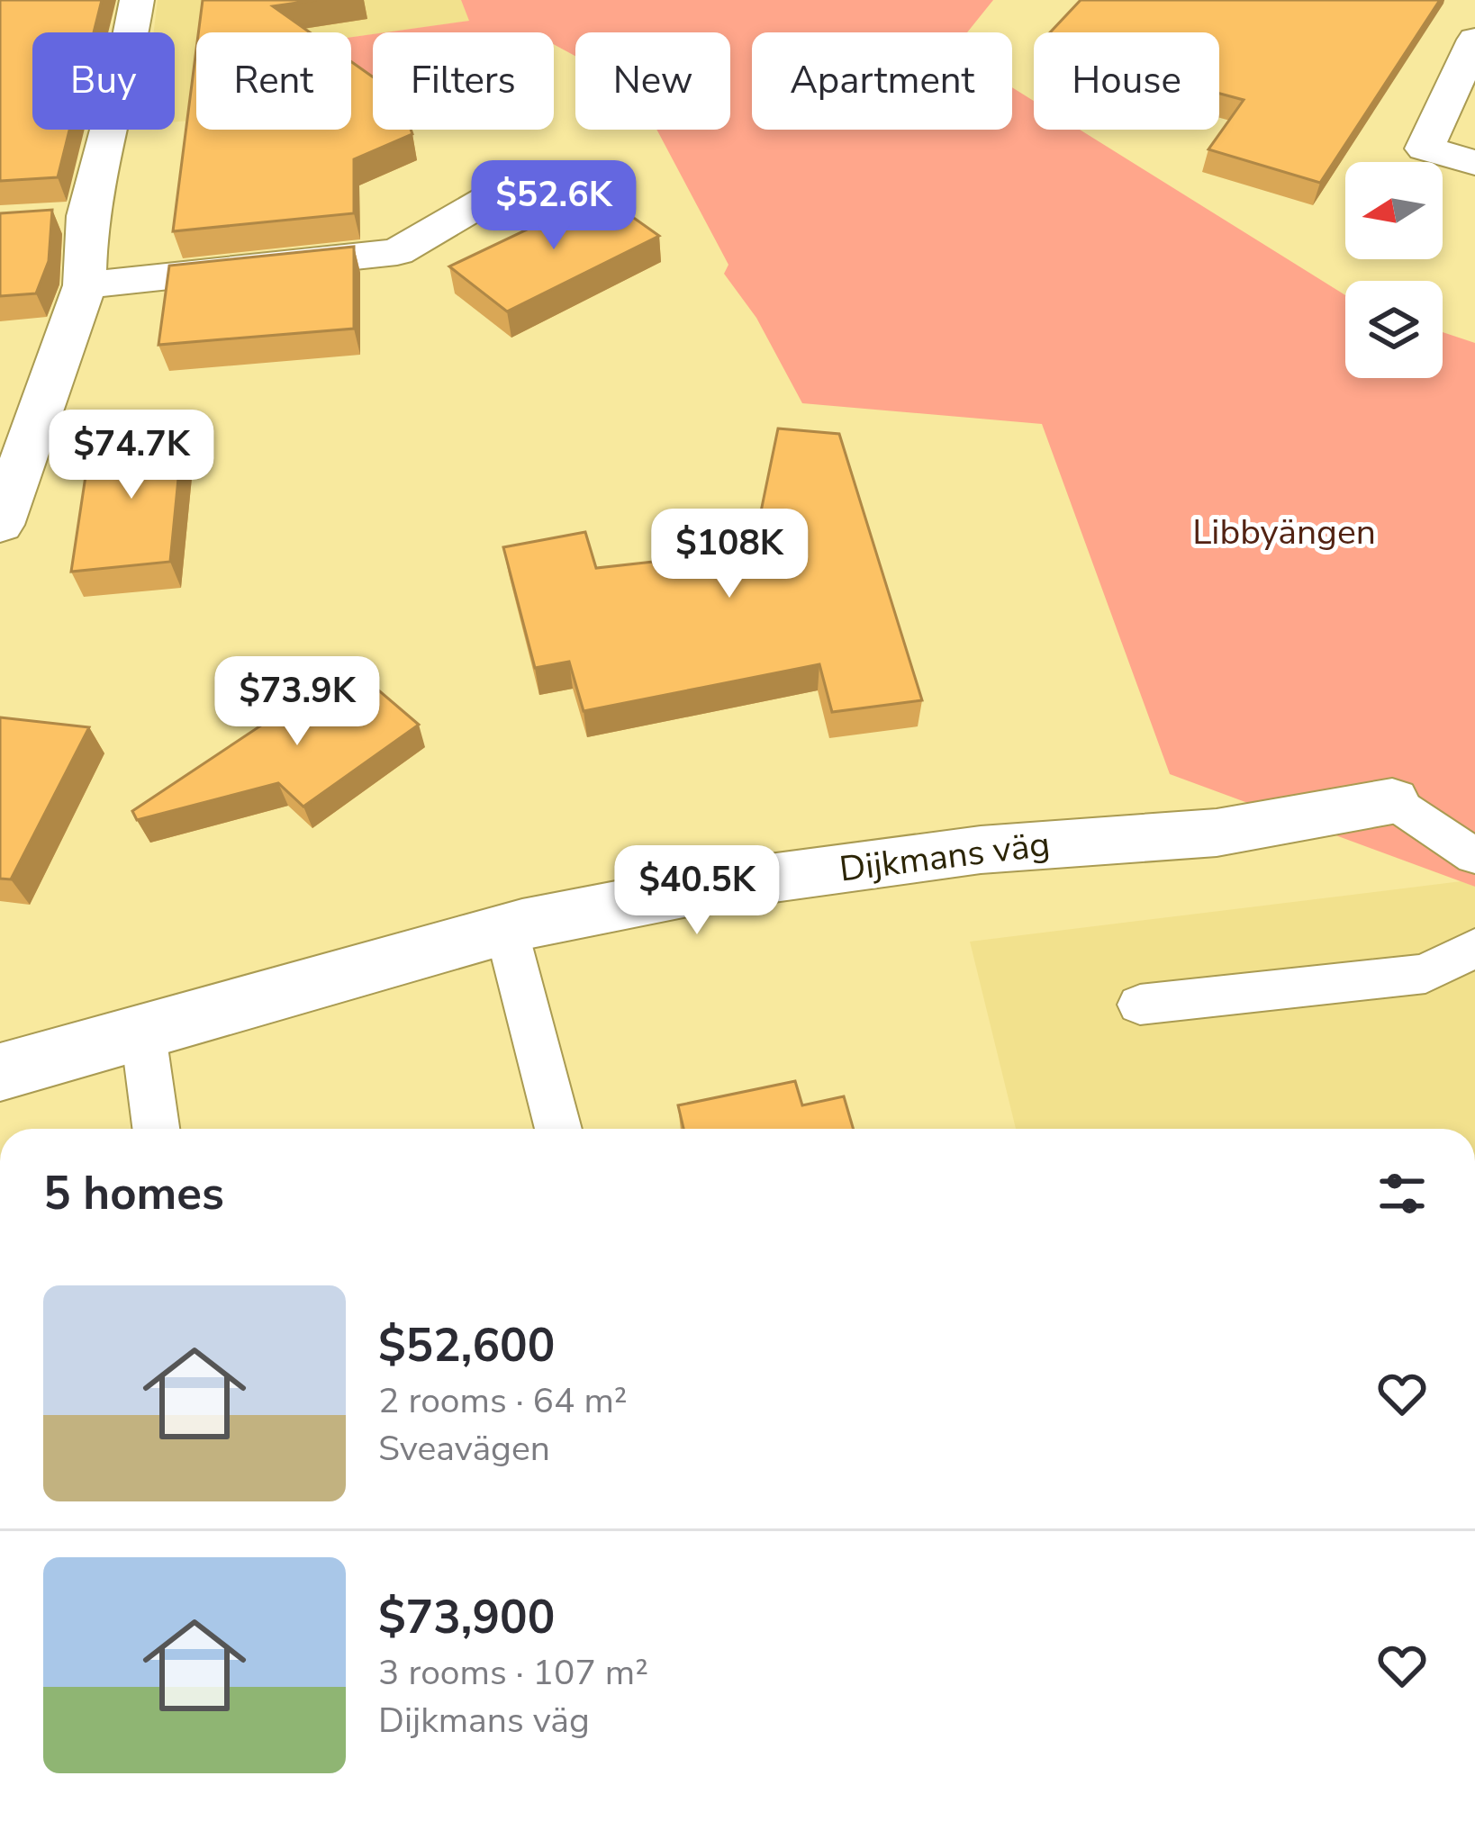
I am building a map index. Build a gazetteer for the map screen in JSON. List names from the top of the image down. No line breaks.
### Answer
{"streets":{"street":["Dijkmans väg"]},"parks":["Libbyängen"],"north":"left","page":{"chip":["Buy","Rent","Filters","New","Apartment","House"],"price":["$52.6K","$74.7K","$108K","$73.9K","$40.5K"],"heading":"5 homes","list":[{"name":"$52,600","note":"2 rooms · 64 m² · Sveavägen"},{"name":"$73,900","note":"3 rooms · 107 m² · Dijkmans väg"}]}}
